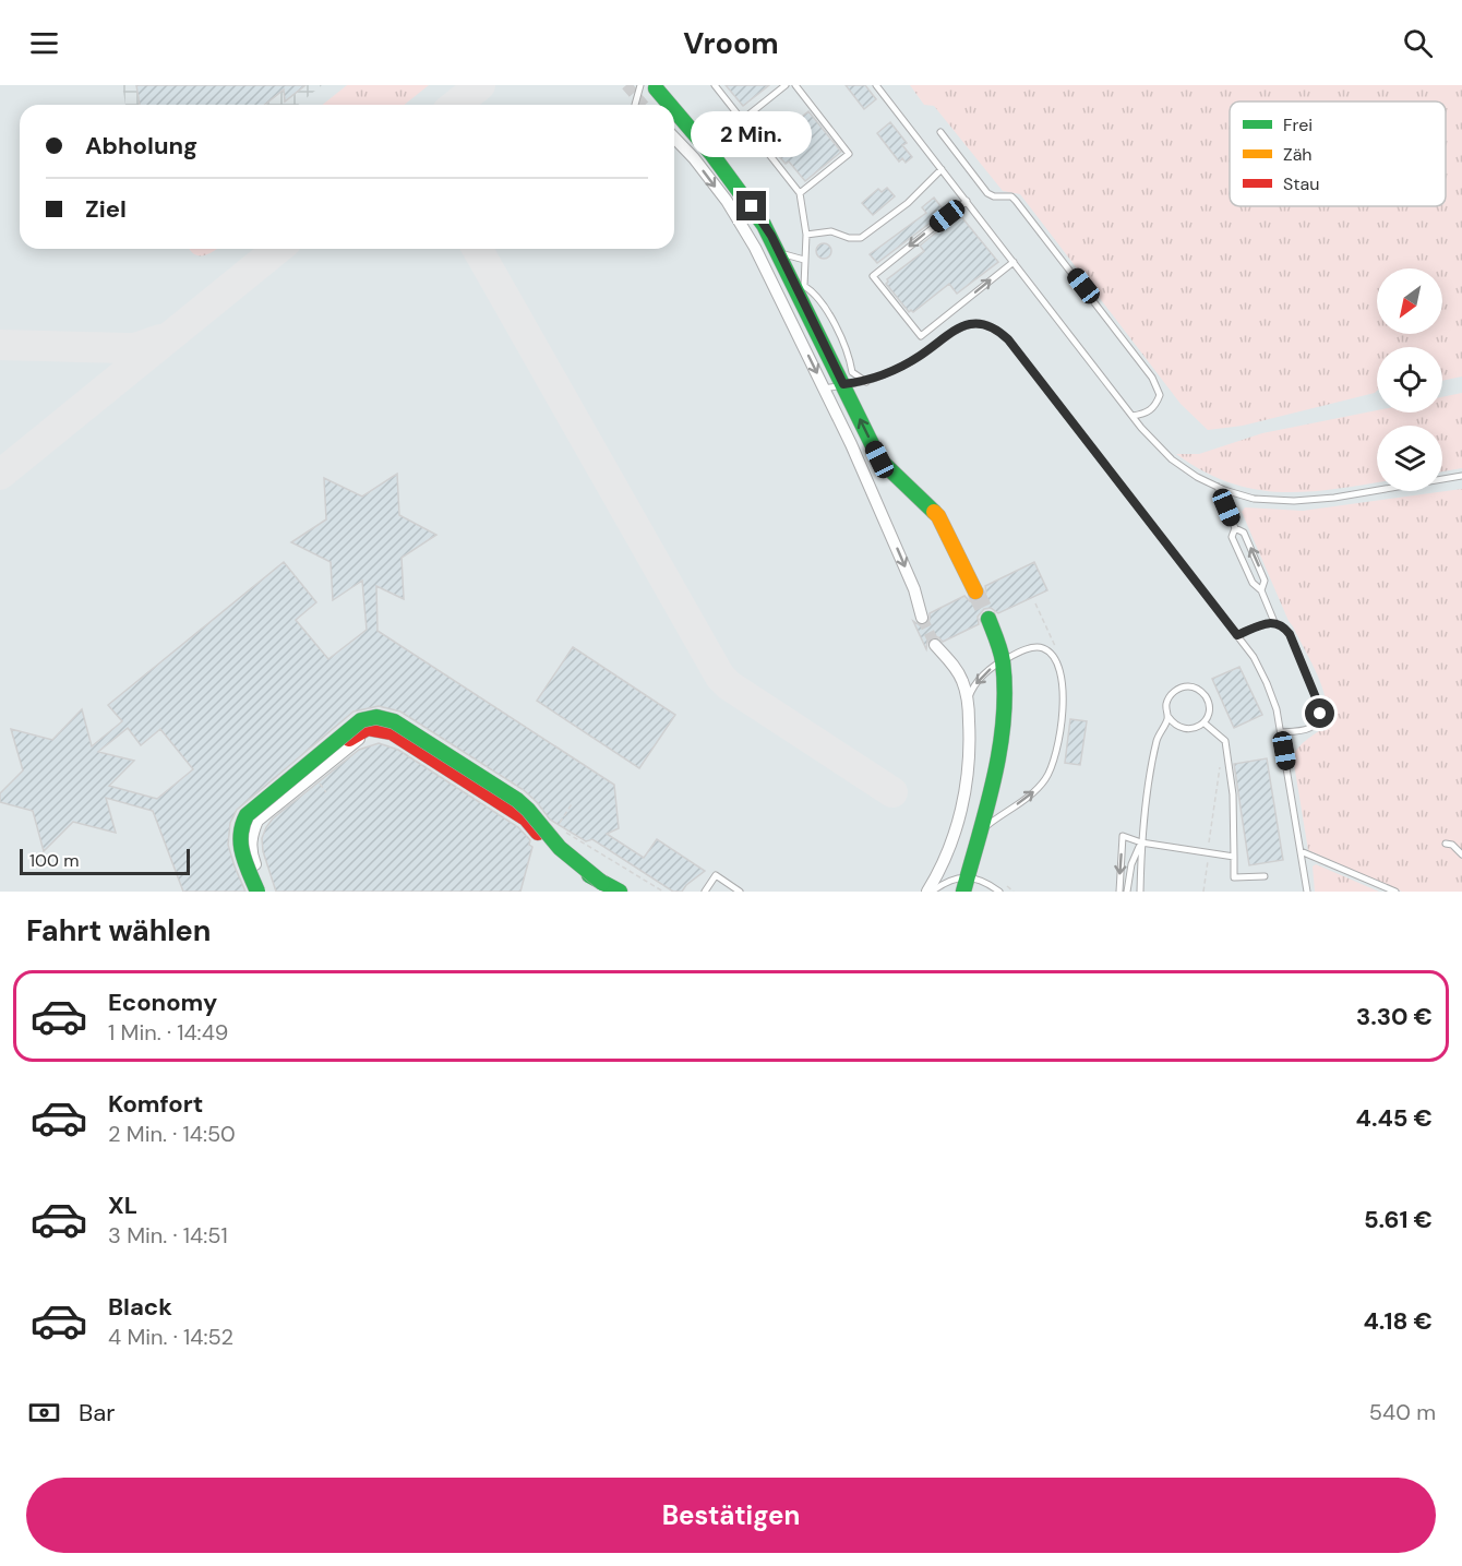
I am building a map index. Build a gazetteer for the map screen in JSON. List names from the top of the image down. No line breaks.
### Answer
{"legend":["Frei","Zäh","Stau"],"scale_bar":"100 m","north":"bottom left","page":{"header":"Vroom","banner":["Abholung","Ziel"],"bubble":"2 Min.","scale":"100 m","heading":"Fahrt wählen","list":[{"name":"Economy","note":"1 Min. · 14:49","value":"3.30 €"},{"name":"Komfort","note":"2 Min. · 14:50","value":"4.45 €"},{"name":"XL","note":"3 Min. · 14:51","value":"5.61 €"},{"name":"Black","note":"4 Min. · 14:52","value":"4.18 €"}],"pay":["Bar","540 m"],"buttons":"Bestätigen"}}
